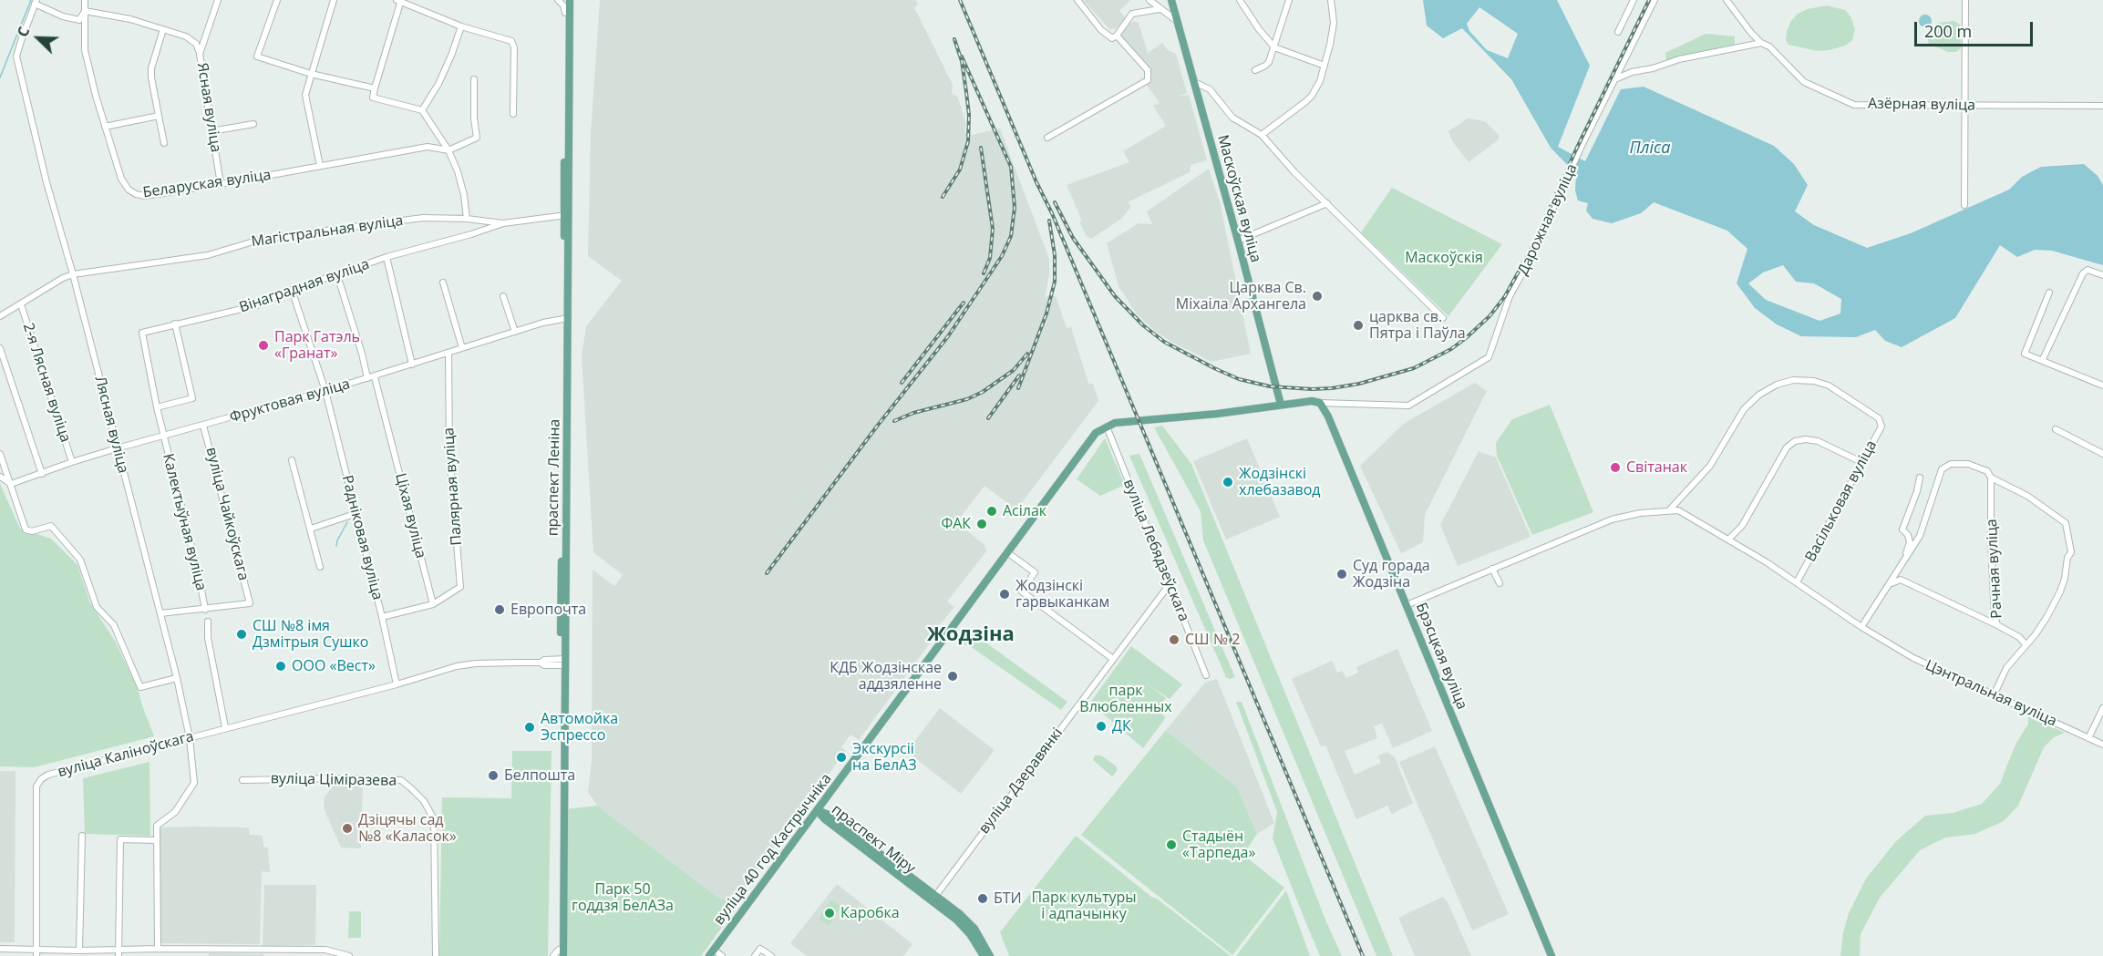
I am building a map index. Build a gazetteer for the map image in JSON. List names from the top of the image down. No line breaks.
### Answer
{"streets":{"main road":["Маскоўская вуліца","праспект Леніна","Брэсцкая вуліца","праспект Міру","вуліца 40 год Кастрычніка"],"street":["Азёрная вуліца","Ясная вуліца","Беларуская вуліца","Дарожная вуліца","Магістральная вуліца","Вінаградная вуліца","2-я Лясная вуліца","Фруктовая вуліца","Лясная вуліца","Палярная вуліца","Васільковая вуліца","вуліца Чайкоўскага","Ціхая вуліца","Калектыўная вуліца","Радніковая вуліца","вуліца Лебядзеўскага","Рачная вуліца","Цэнтральная вуліца","вуліца Каліноўскага","вуліца Ціміразева","вуліца Дзеравянкі"]},"crossings":[["Ясная вуліца","Беларуская вуліца"],["Дарожная вуліца","Брэсцкая вуліца"],["Магістральная вуліца","Вінаградная вуліца"],["Магістральная вуліца","2-я Лясная вуліца"],["Магістральная вуліца","Лясная вуліца"],["Магістральная вуліца","праспект Леніна"],["Вінаградная вуліца","Фруктовая вуліца"],["Вінаградная вуліца","Ціхая вуліца"],["Вінаградная вуліца","Калектыўная вуліца"],["Вінаградная вуліца","Радніковая вуліца"],["2-я Лясная вуліца","Фруктовая вуліца"],["Фруктовая вуліца","Лясная вуліца"],["Фруктовая вуліца","праспект Леніна"],["Фруктовая вуліца","Палярная вуліца"],["Фруктовая вуліца","вуліца Чайкоўскага"],["Фруктовая вуліца","Ціхая вуліца"],["Фруктовая вуліца","Калектыўная вуліца"],["Фруктовая вуліца","Радніковая вуліца"],["Лясная вуліца","вуліца Каліноўскага"],["праспект Леніна","вуліца Каліноўскага"],["Палярная вуліца","Ціхая вуліца"],["Васільковая вуліца","Цэнтральная вуліца"],["вуліца Чайкоўскага","Калектыўная вуліца"],["Радніковая вуліца","вуліца Каліноўскага"],["вуліца Лебядзеўскага","вуліца Дзеравянкі"],["вуліца Лебядзеўскага","вуліца 40 год Кастрычніка"],["вуліца Дзеравянкі","праспект Міру"],["праспект Міру","вуліца 40 год Кастрычніка"]],"districts":["Жодзіна"],"water":["Пліса"],"parks":["Маскоўскія","парк Влюбленных","Парк 50 годдзя БелАЗа","Парк культуры і адпачынку"],"places":["Царква Св. Міхаіла Архангела","царква св. Пятра і Паўла","Парк Гатэль «Гранат»","Світанак","Жодзінскі хлебазавод","Асілак","ФАК","Суд горада Жодзіна","Жодзінскі гарвыканкам","Европочта","СШ №8 імя Дзмітрыя Сушко","СШ № 2","ООО «Вест»","КДБ Жодзінскае аддзяленне","ДК","Автомойка Эспрессо","Экскурсіі на БелАЗ","Белпошта","Дзіцячы сад №8 «Каласок»","Стадыён «Тарпеда»","БТИ","Каробка"],"scale_bar":"200 m","north":"top left"}
